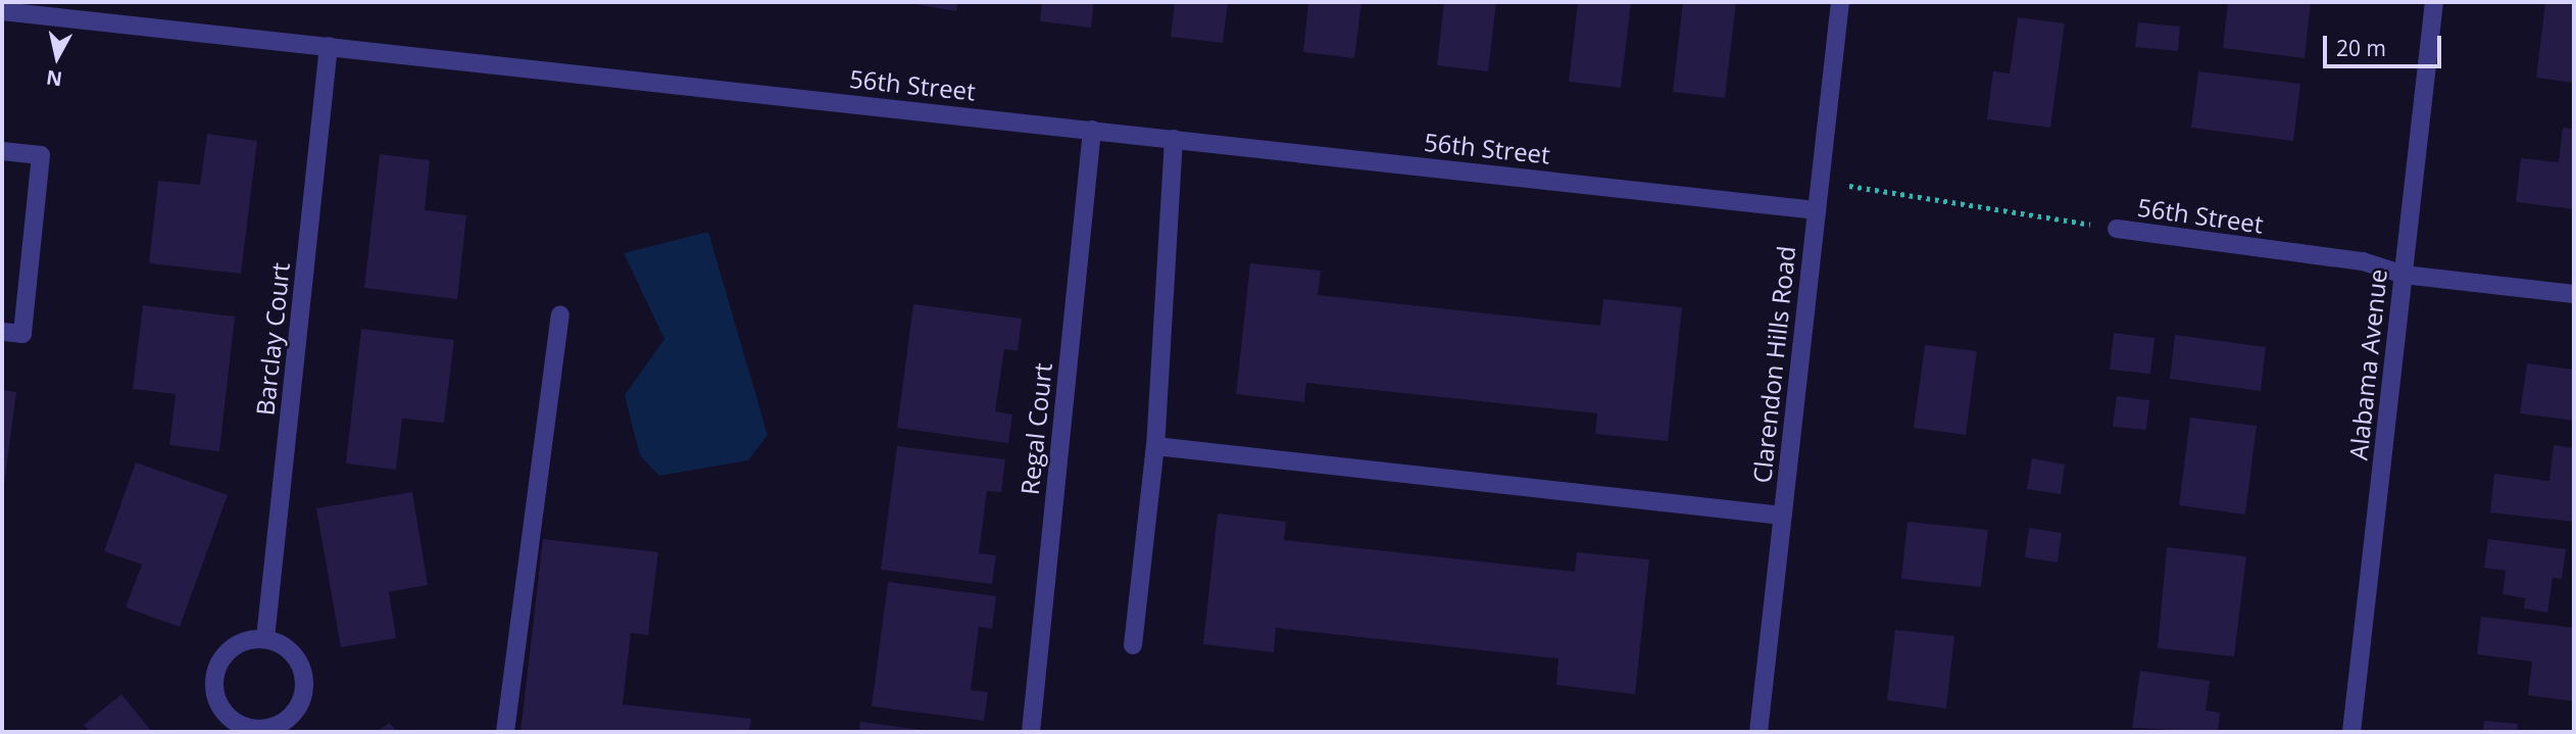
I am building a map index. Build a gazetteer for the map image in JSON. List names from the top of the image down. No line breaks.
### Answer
{"streets":{"street":["56th Street","Barclay Court","Clarendon Hills Road","Alabama Avenue","Regal Court"]},"crossings":[["56th Street","Barclay Court"],["56th Street","Clarendon Hills Road"],["56th Street","Alabama Avenue"],["56th Street","Regal Court"]],"scale_bar":"20 m","north":"bottom"}
